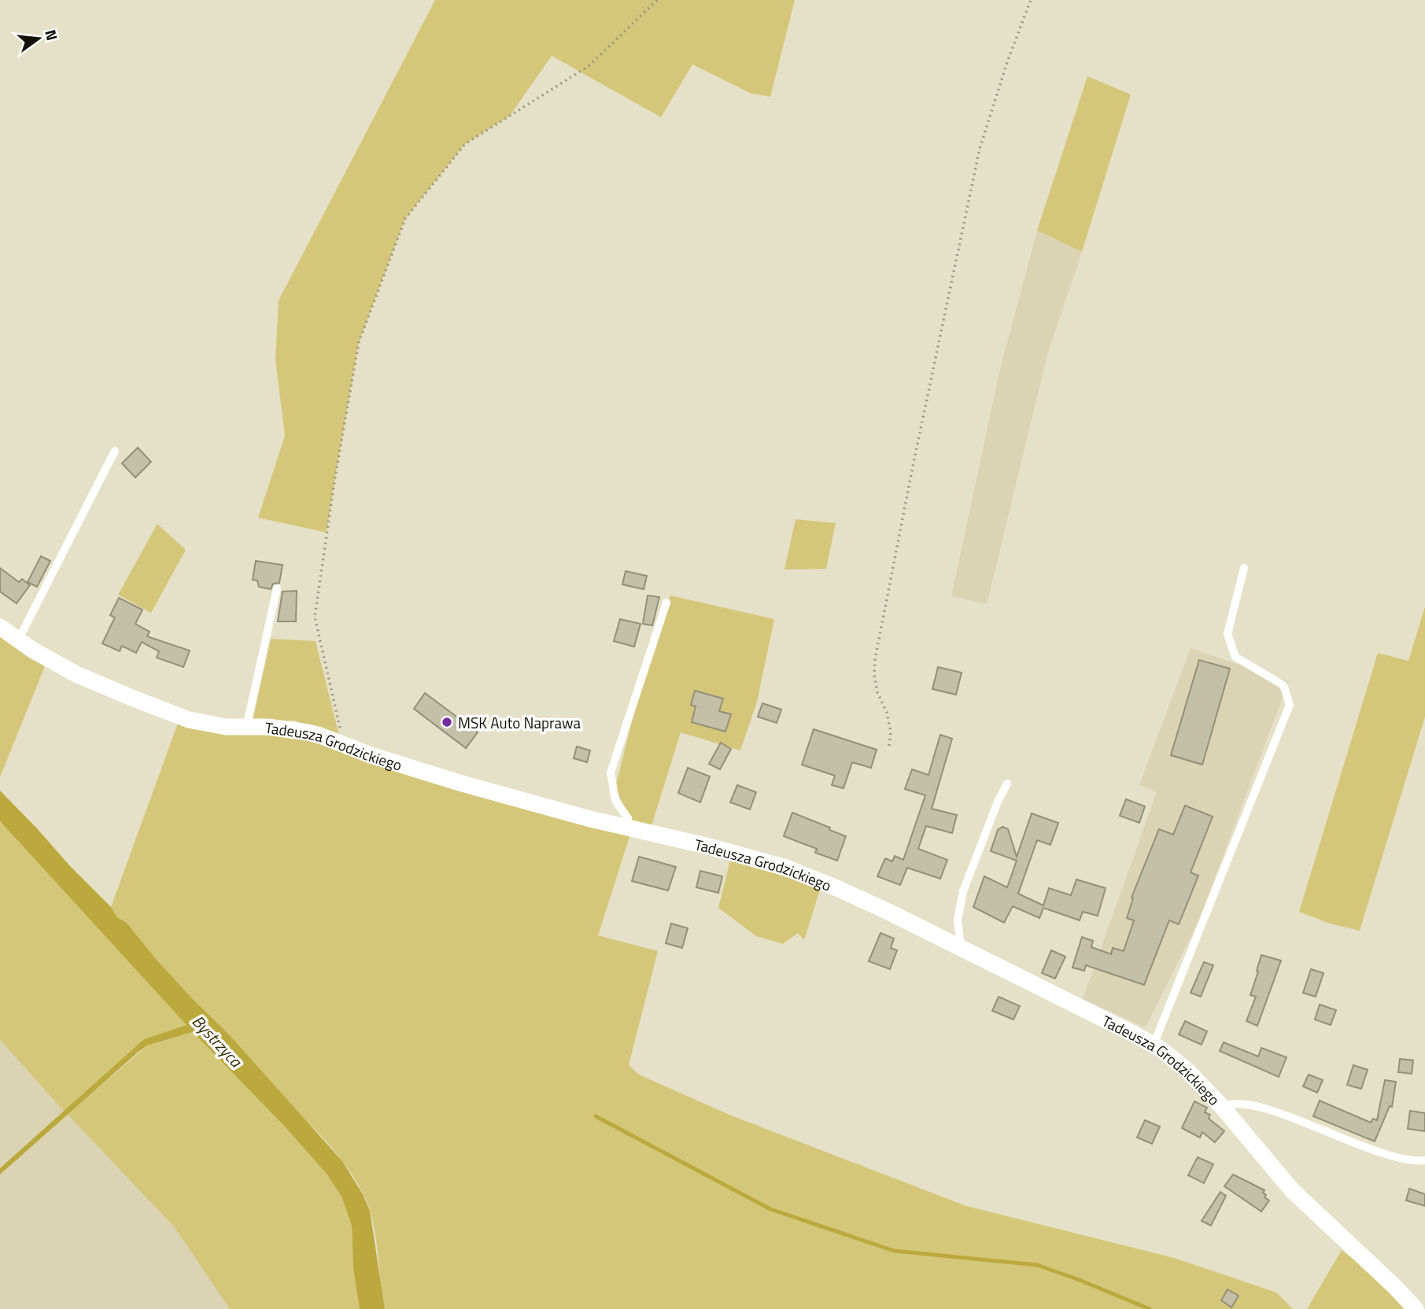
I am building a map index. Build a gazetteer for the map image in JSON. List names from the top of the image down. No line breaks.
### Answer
{"streets":{"street":["Tadeusza Grodzickiego"]},"water":["Bystrzyca"],"places":["MSK Auto Naprawa"],"north":"right"}
